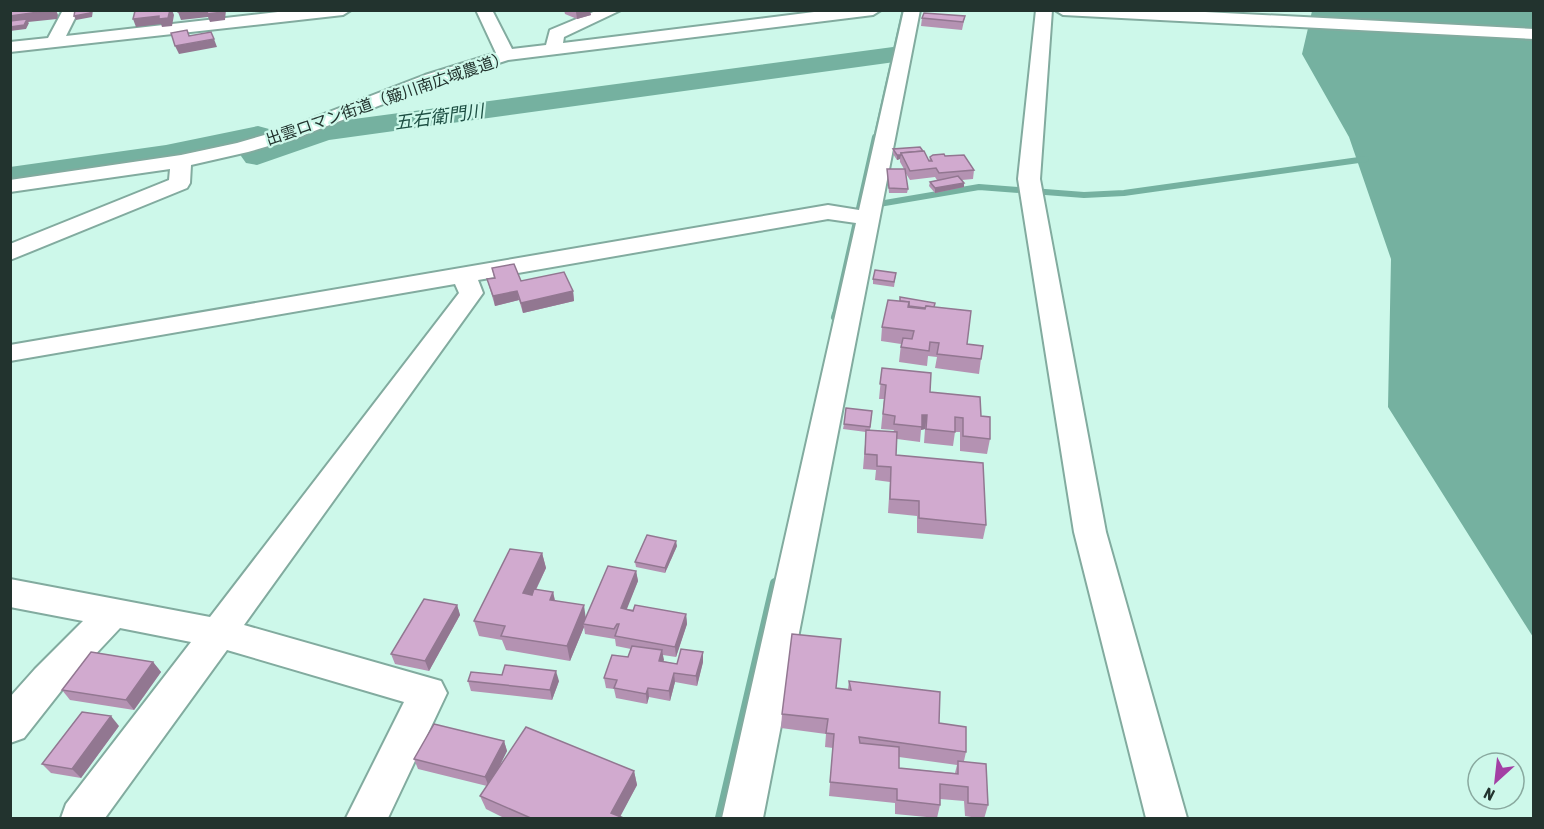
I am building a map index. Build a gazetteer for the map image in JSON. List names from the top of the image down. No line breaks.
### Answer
{"streets":{"street":["出雲ロマン街道（簸川南広域農道）"]},"water":["五右衛門川"],"north":"bottom left"}
